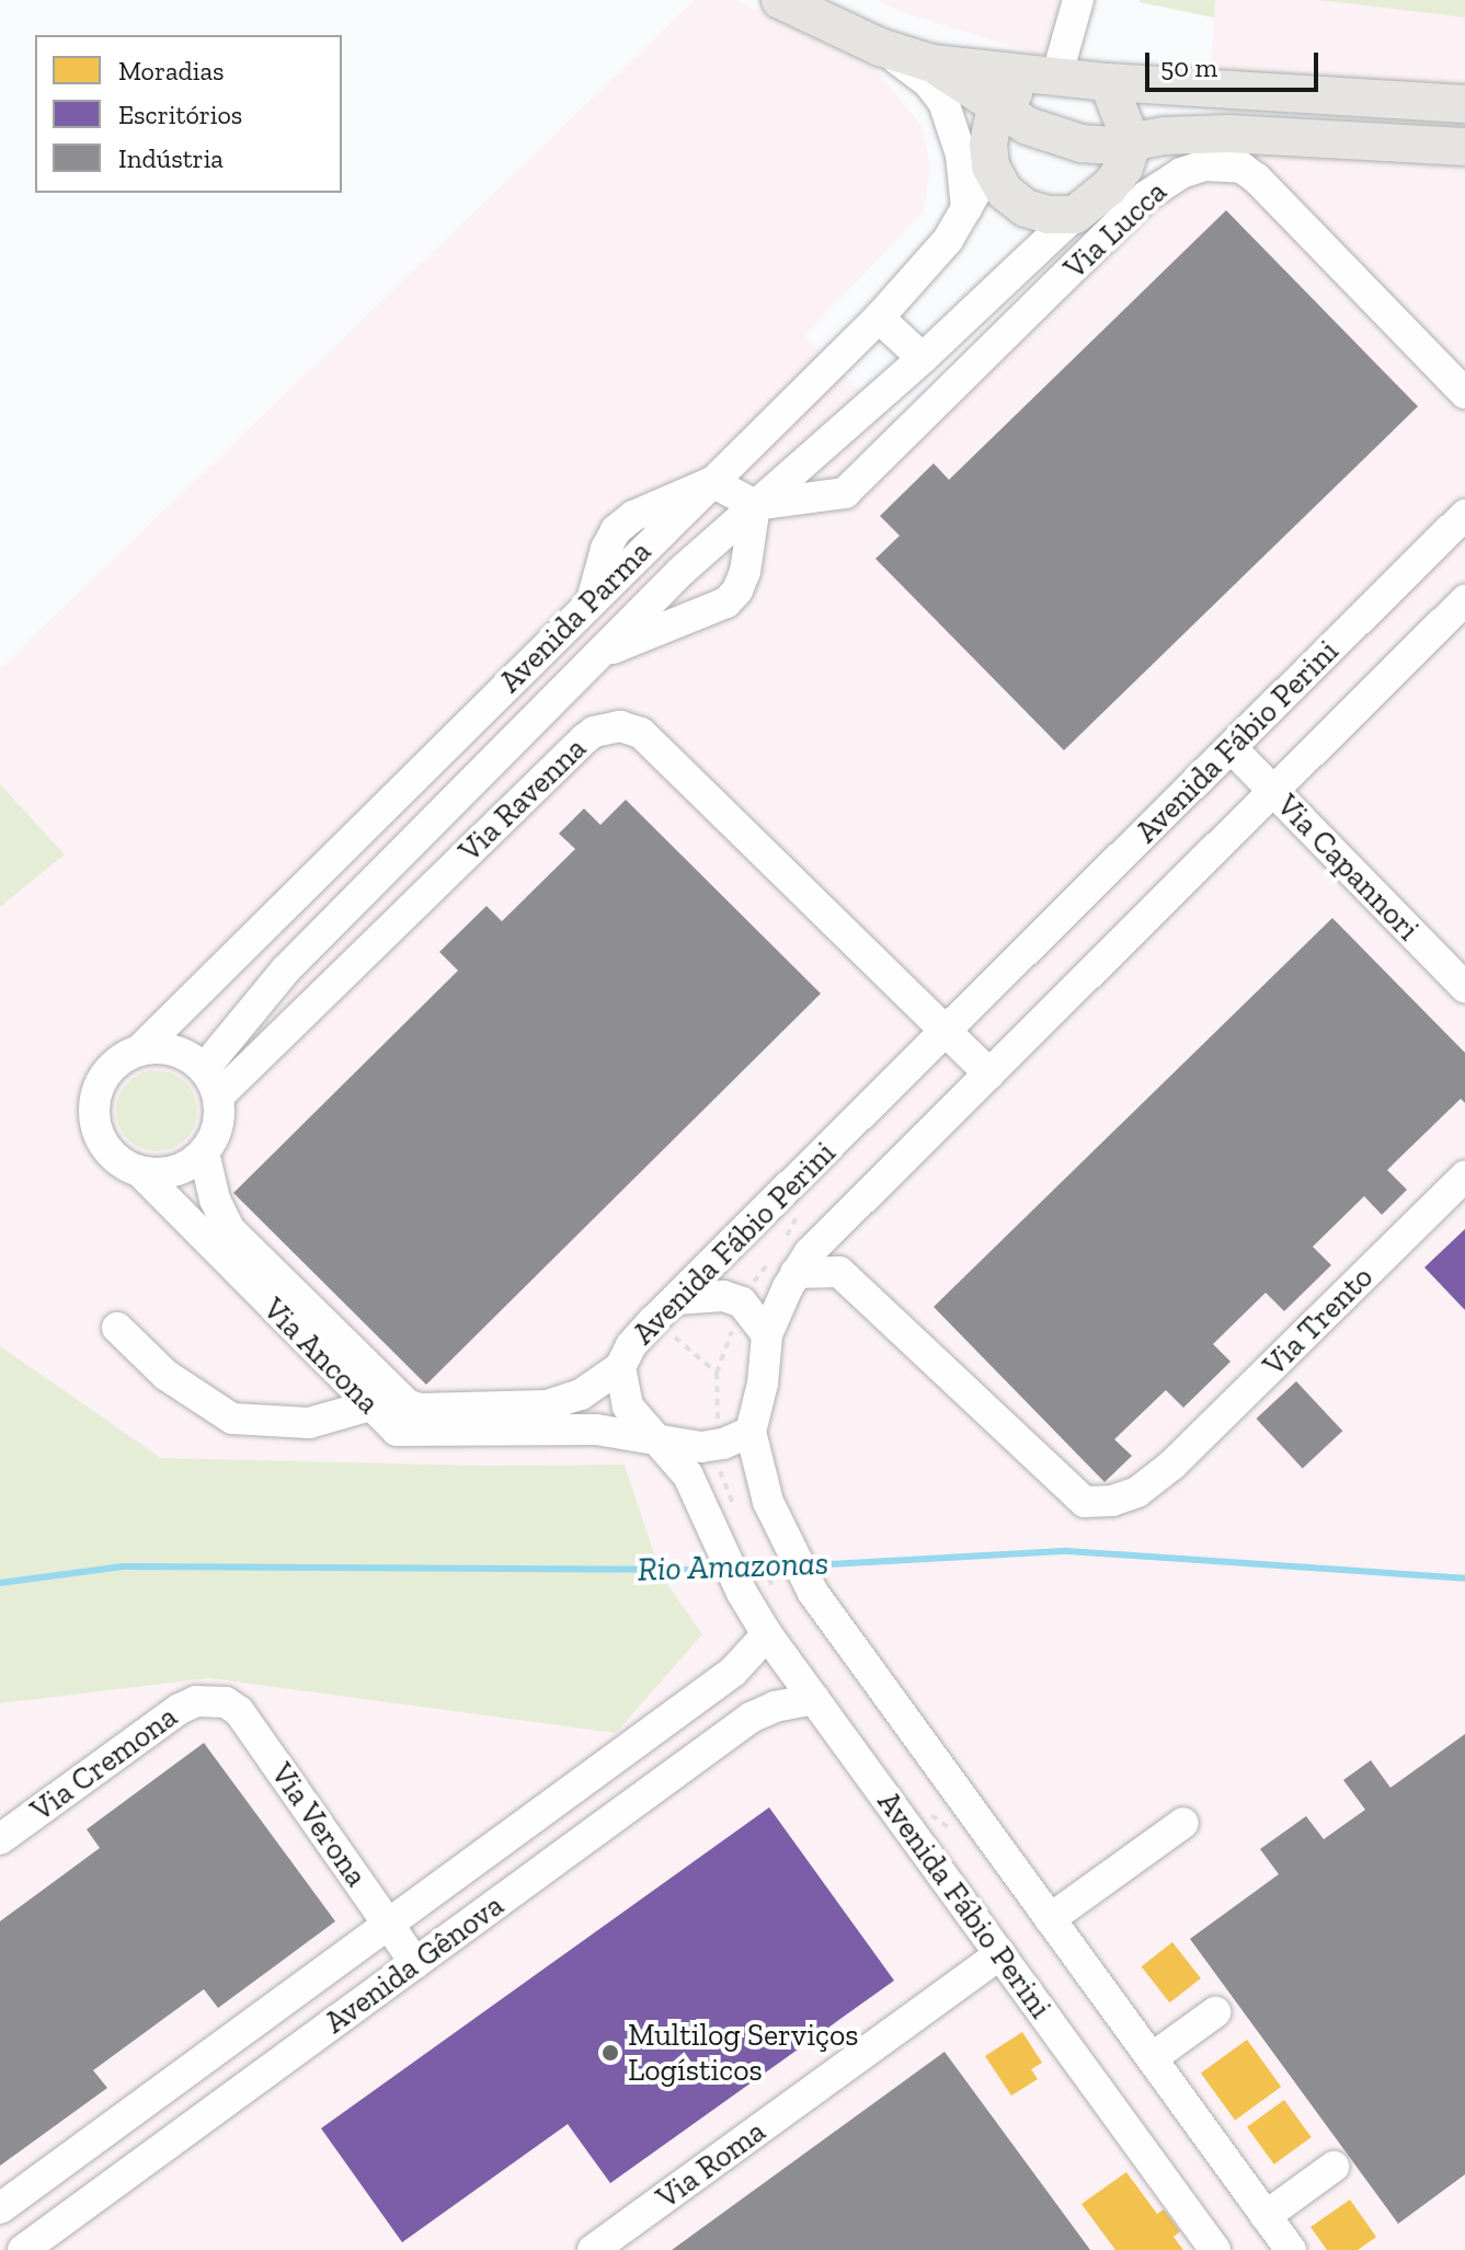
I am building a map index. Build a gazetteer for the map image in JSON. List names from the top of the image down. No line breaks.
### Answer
{"streets":{"street":["Via Lucca","Avenida Parma","Avenida Fábio Perini","Via Ravenna","Via Capannori","Via Trento","Via Ancona","Via Cremona","Via Verona","Avenida Gênova","Via Roma"]},"crossings":[["Via Lucca","Avenida Parma"],["Avenida Parma","Via Ravenna"],["Avenida Parma","Via Ancona"],["Avenida Fábio Perini","Via Ravenna"],["Avenida Fábio Perini","Via Capannori"],["Avenida Fábio Perini","Via Trento"],["Avenida Fábio Perini","Via Ancona"],["Avenida Fábio Perini","Avenida Gênova"],["Avenida Fábio Perini","Via Roma"],["Via Ravenna","Via Ancona"],["Via Cremona","Via Verona"],["Via Verona","Avenida Gênova"]],"water":["Rio Amazonas"],"places":["Multilog Serviços Logísticos"],"legend":["Moradias","Escritórios","Indústria"],"scale_bar":"50 m"}
